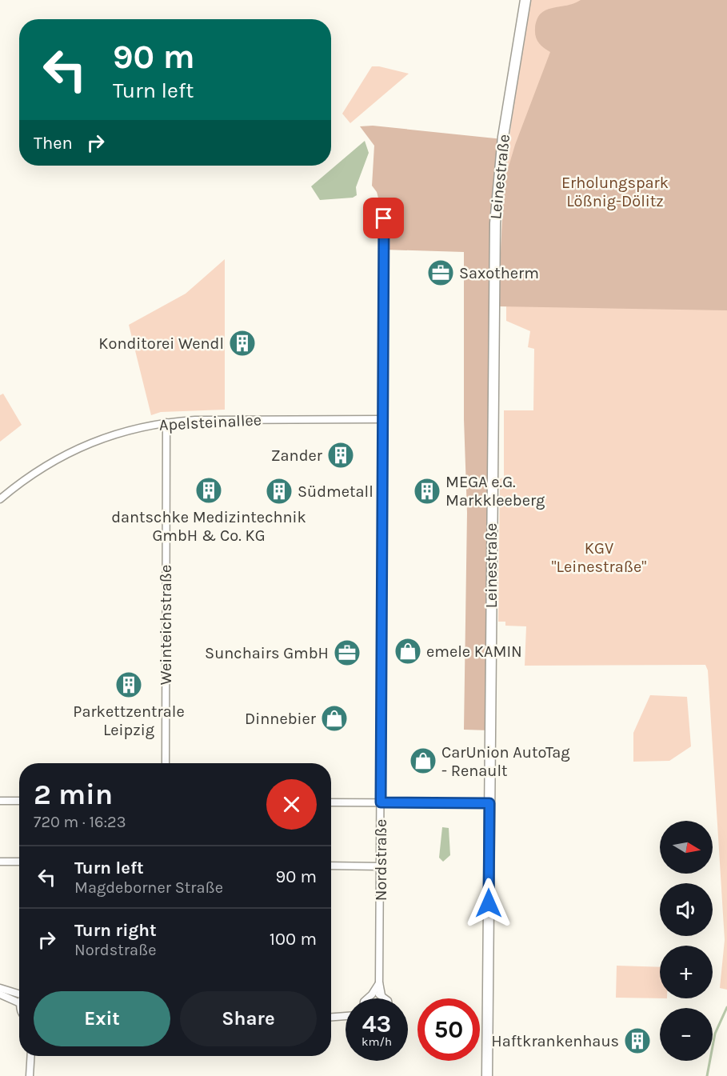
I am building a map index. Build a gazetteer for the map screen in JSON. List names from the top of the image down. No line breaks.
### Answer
{"streets":{"main road":["Leinestraße"],"street":["Apelsteinallee","Weinteichstraße","Nordstraße"]},"crossings":[["Apelsteinallee","Weinteichstraße"],["Apelsteinallee","Nordstraße"]],"parks":["Erholungspark Lößnig-Dölitz","KGV \"Leinestraße\""],"places":{"office":["Saxotherm","Sunchairs GmbH"],"building":["Konditorei Wendl","Zander","dantschke Medizintechnik GmbH & Co. KG","Südmetall","MEGA e.G. Markkleeberg","Parkettzentrale Leipzig","Haftkrankenhaus"],"shop":["emele KAMIN","Dinnebier","CarUnion AutoTag - Renault"]},"north":"right","page":{"turn":["90 m","Turn left"],"then":"Then","heading":["2 min","720 m · 16:23"],"map_buttons":["+","−"],"list":[{"name":"Turn left","note":"Magdeborner Straße","value":"90 m"},{"name":"Turn right","note":"Nordstraße","value":"100 m"}],"buttons":["Exit","Share"],"speed":"43 km/h","limit":"50"}}
